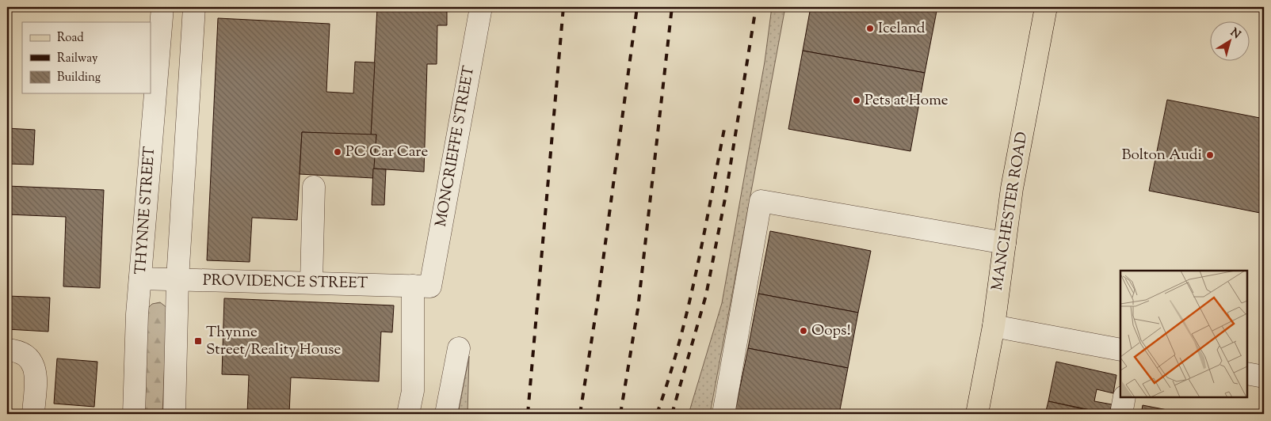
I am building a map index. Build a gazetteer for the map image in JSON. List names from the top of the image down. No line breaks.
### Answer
{"streets":{"main road":["MANCHESTER ROAD"],"street":["MONCRIEFFE STREET","THYNNE STREET","PROVIDENCE STREET"]},"crossings":[["MONCRIEFFE STREET","PROVIDENCE STREET"],["THYNNE STREET","PROVIDENCE STREET"]],"places":{"other":["Iceland","Pets at Home","PC Car Care","Bolton Audi","Oops!"],"transit":["Thynne Street/Reality House"]},"legend":["Road","Railway","Building"],"north":"top right"}
